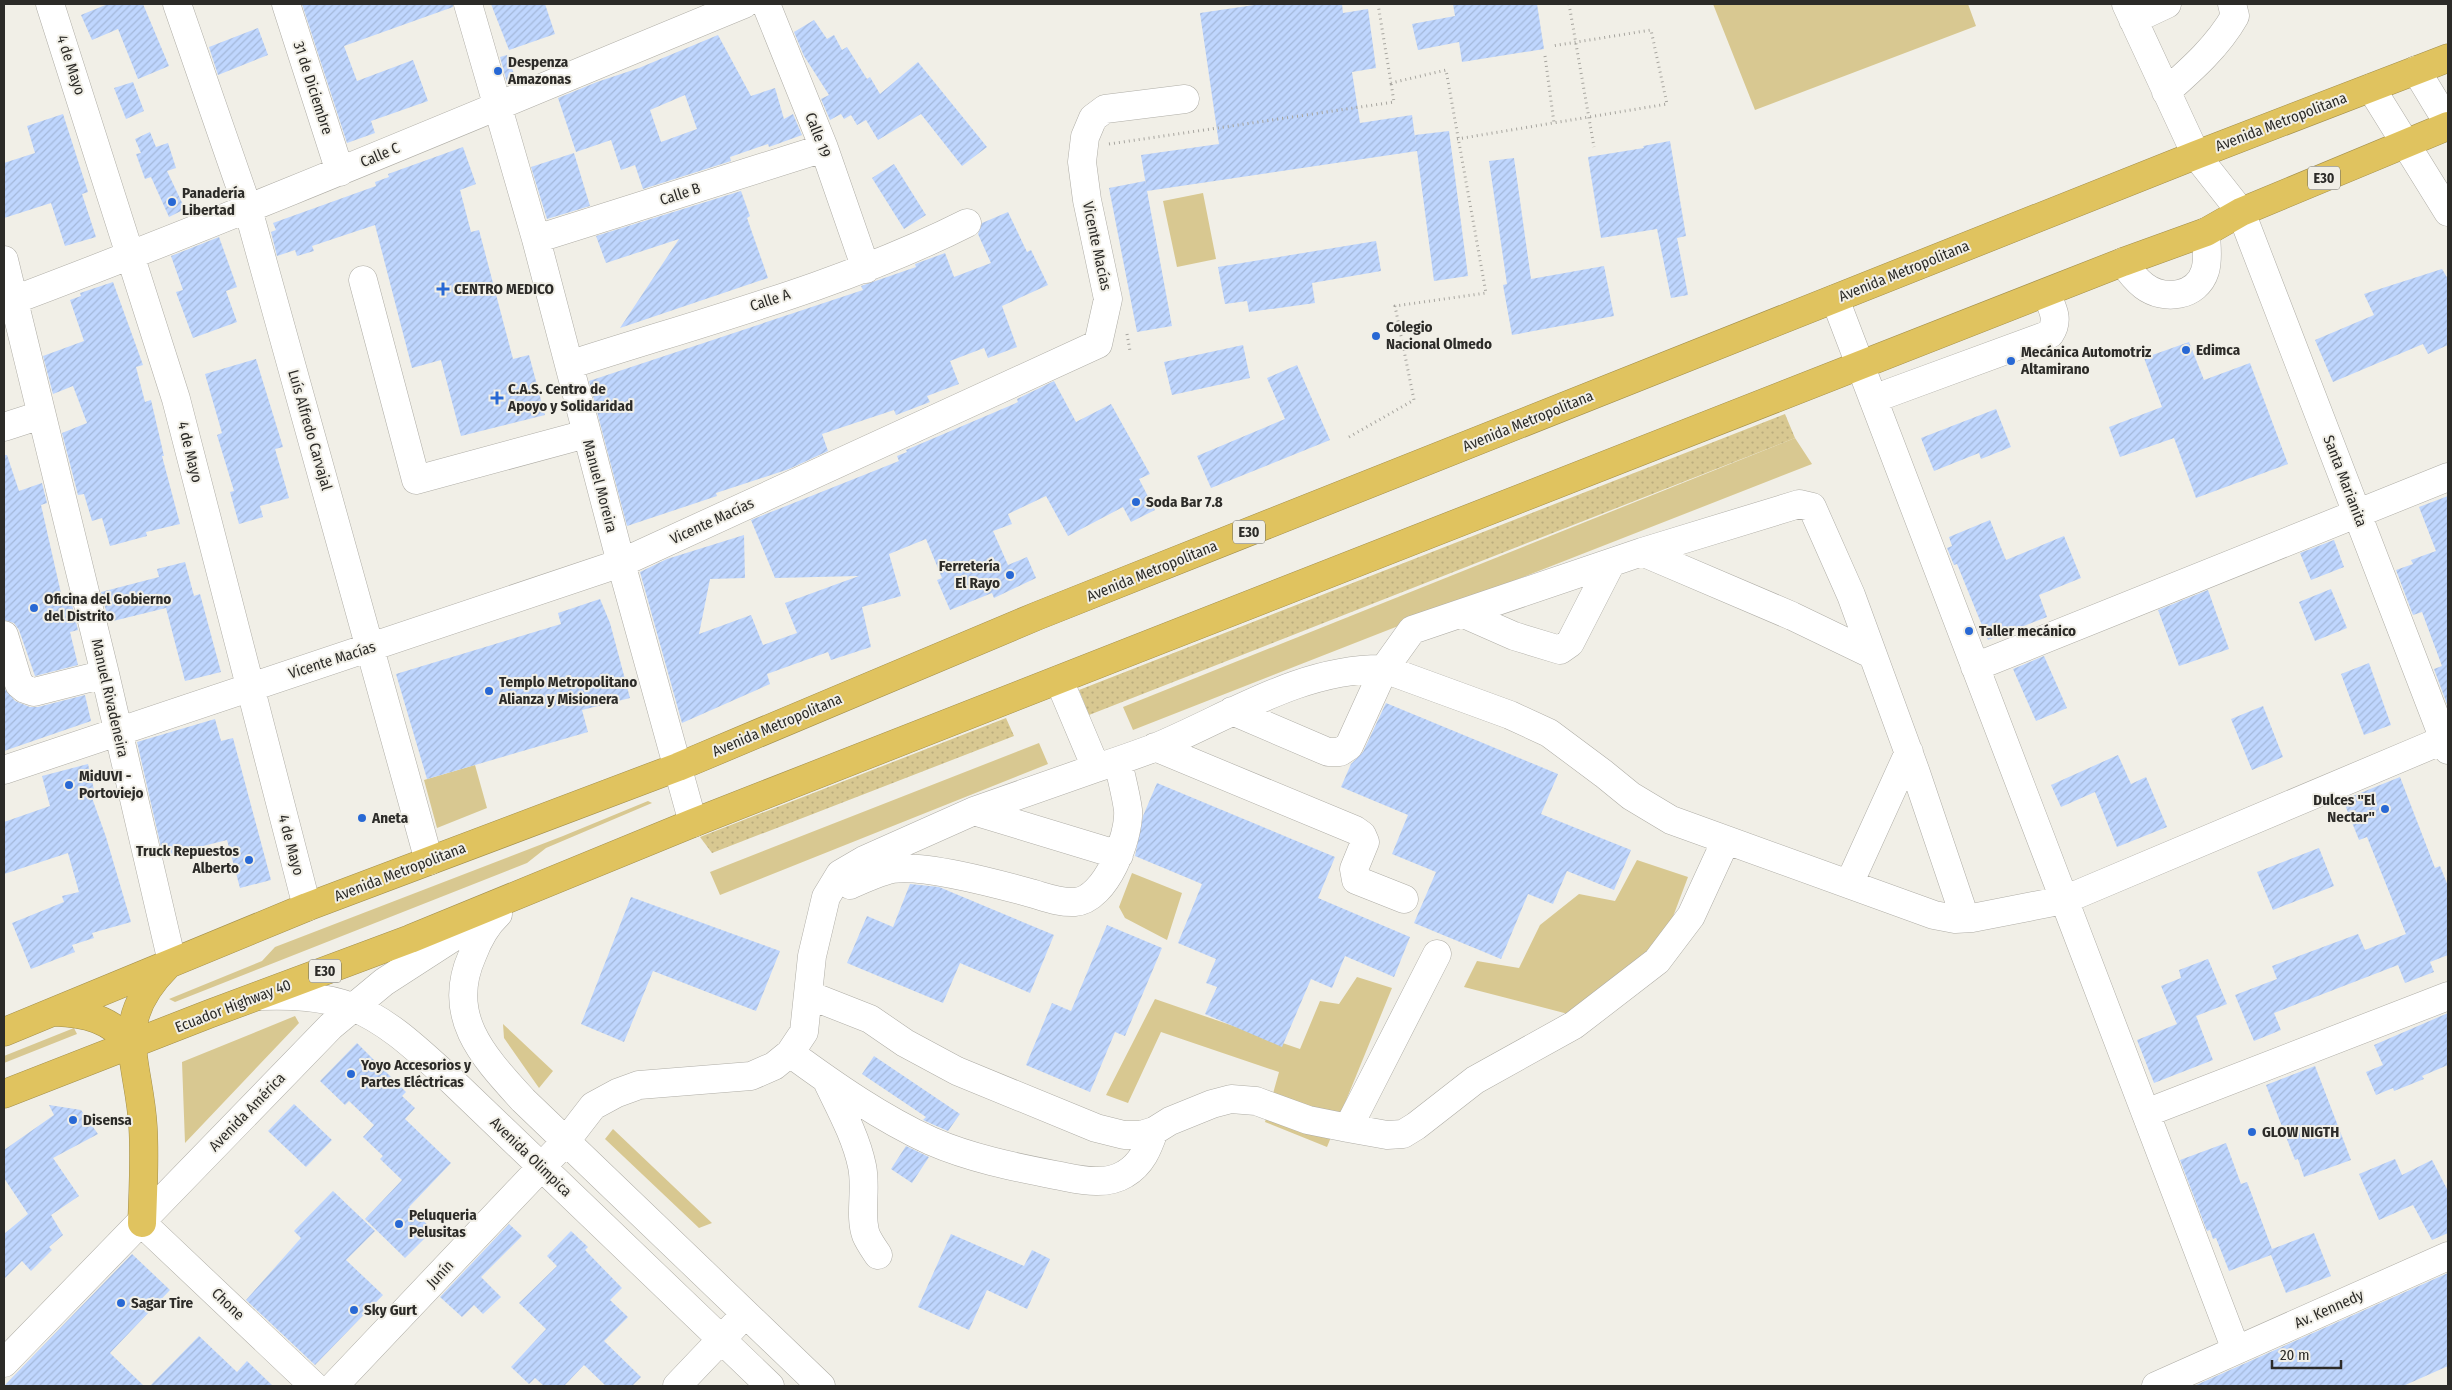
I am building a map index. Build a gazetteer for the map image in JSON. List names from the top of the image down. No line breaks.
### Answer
{"streets":{"highway":["Avenida Metropolitana","E30","Ecuador Highway 40"],"street":["4 de Mayo","31 de Diciembre","Calle 19","Calle C","Calle B","Vicente Macías","Calle A","Luís Alfredo Carvajal","Santa Marianita","Manuel Moreira","Manuel Rivadeneira","Avenida América","Avenida Olimpica","Junín","Chone","Av. Kennedy"]},"crossings":[["4 de Mayo","Avenida Metropolitana"],["4 de Mayo","Calle C"],["4 de Mayo","Vicente Macías"],["31 de Diciembre","Calle C"],["Avenida Metropolitana","E30"],["Avenida Metropolitana","Luís Alfredo Carvajal"],["Avenida Metropolitana","Santa Marianita"],["Avenida Metropolitana","Manuel Moreira"],["Avenida Metropolitana","Manuel Rivadeneira"],["Calle 19","Calle B"],["Calle 19","Calle A"],["Calle C","Luís Alfredo Carvajal"],["Calle C","Manuel Moreira"],["Calle C","Manuel Rivadeneira"],["E30","Santa Marianita"],["E30","Manuel Moreira"],["E30","Ecuador Highway 40"],["E30","Avenida América"],["Calle B","Manuel Moreira"],["Vicente Macías","Luís Alfredo Carvajal"],["Vicente Macías","Manuel Moreira"],["Vicente Macías","Manuel Rivadeneira"],["Calle A","Manuel Moreira"],["Ecuador Highway 40","Avenida América"],["Ecuador Highway 40","Avenida Olimpica"],["Avenida América","Avenida Olimpica"],["Avenida América","Chone"],["Avenida Olimpica","Junín"]],"places":{"other":["Despenza Amazonas","Panadería Libertad","Colegio Nacional Olmedo","Edimca","Mecánica Automotriz Altamirano","Soda Bar 7.8","Ferretería El Rayo","Oficina del Gobierno del Distrito","Taller mecánico","Templo Metropolitano Alianza y Misionera","MidUVI - Portoviejo","Dulces \"El Nectar\"","Aneta","Truck Repuestos Alberto","Yoyo Accesorios y Partes Eléctricas","Disensa","GLOW NIGTH","Peluqueria Pelusitas","Sagar Tire","Sky Gurt"],"health":["CENTRO MEDICO","C.A.S. Centro de Apoyo y Solidaridad"]},"scale_bar":"20 m"}
